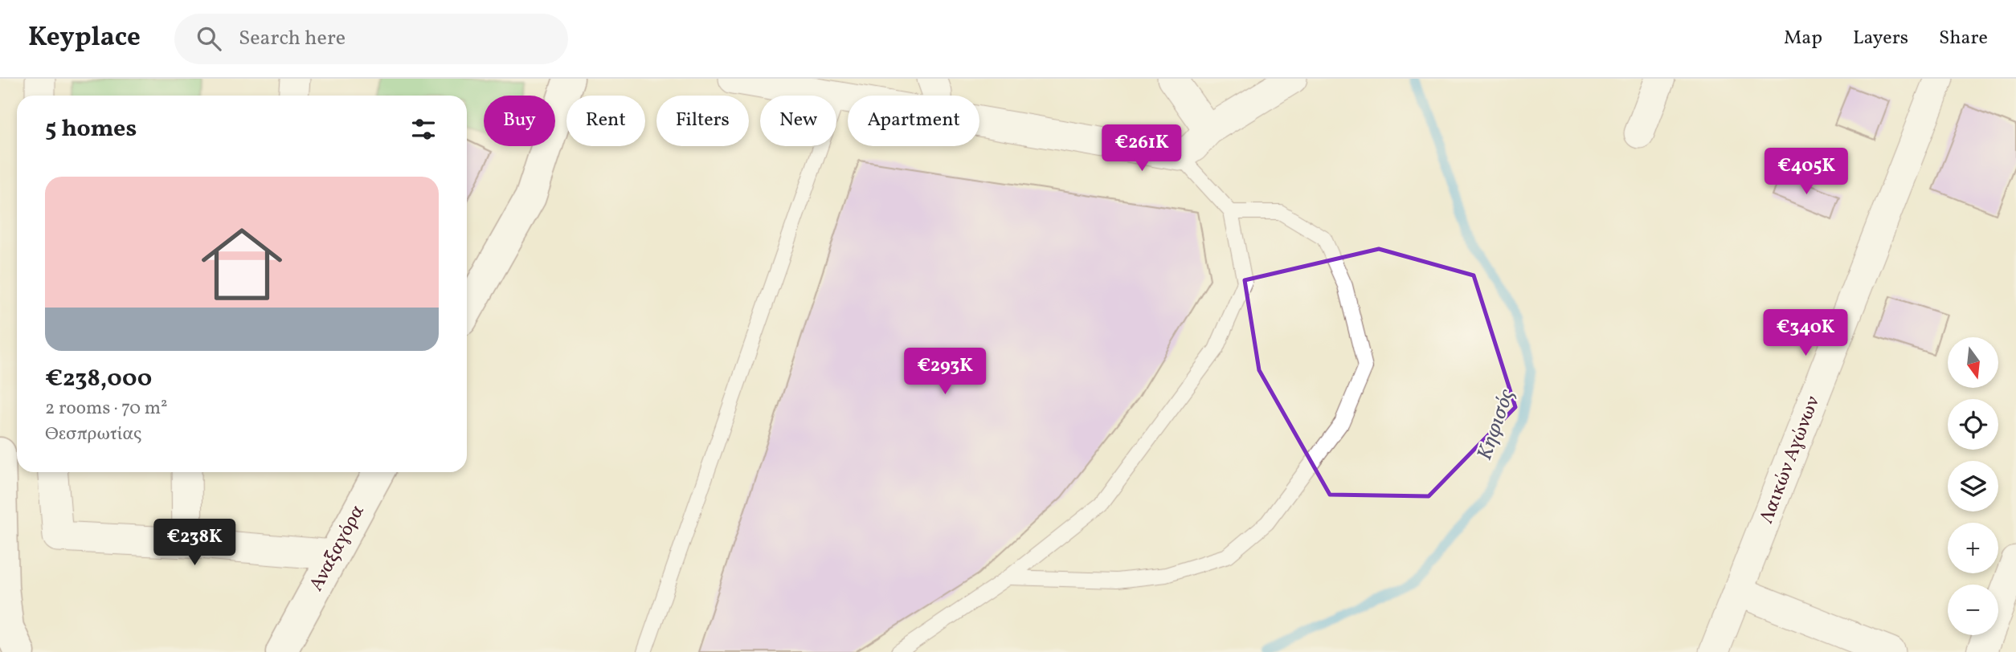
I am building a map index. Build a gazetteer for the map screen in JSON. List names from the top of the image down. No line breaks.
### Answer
{"streets":{"main road":["Αναξαγόρα"],"street":["Λαικών Αγώνων"]},"water":["Κηφισός"],"north":"bottom","page":{"header":"Keyplace","search":"Search here","nav":["Map","Layers","Share"],"chip":["Buy","Rent","Filters","New","Apartment"],"heading":"5 homes","price":["€261K","€405K","€340K","€293K","€238K"],"list":[{"name":"€238,000","note":"2 rooms · 70 m² · Θεσπρωτίας"}],"map_buttons":["+","−"]}}
